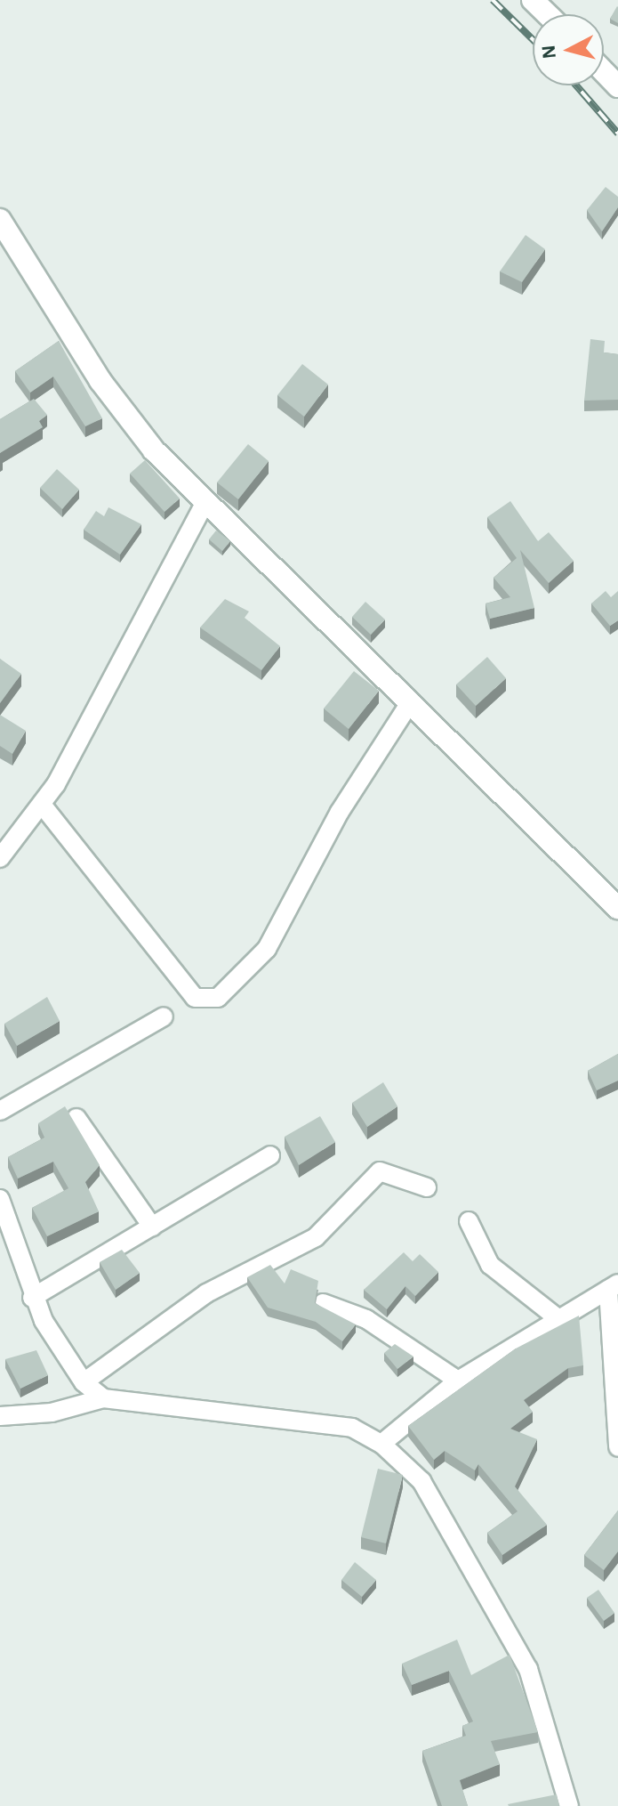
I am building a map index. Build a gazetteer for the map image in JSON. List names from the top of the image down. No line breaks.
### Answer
{"north":"left"}
